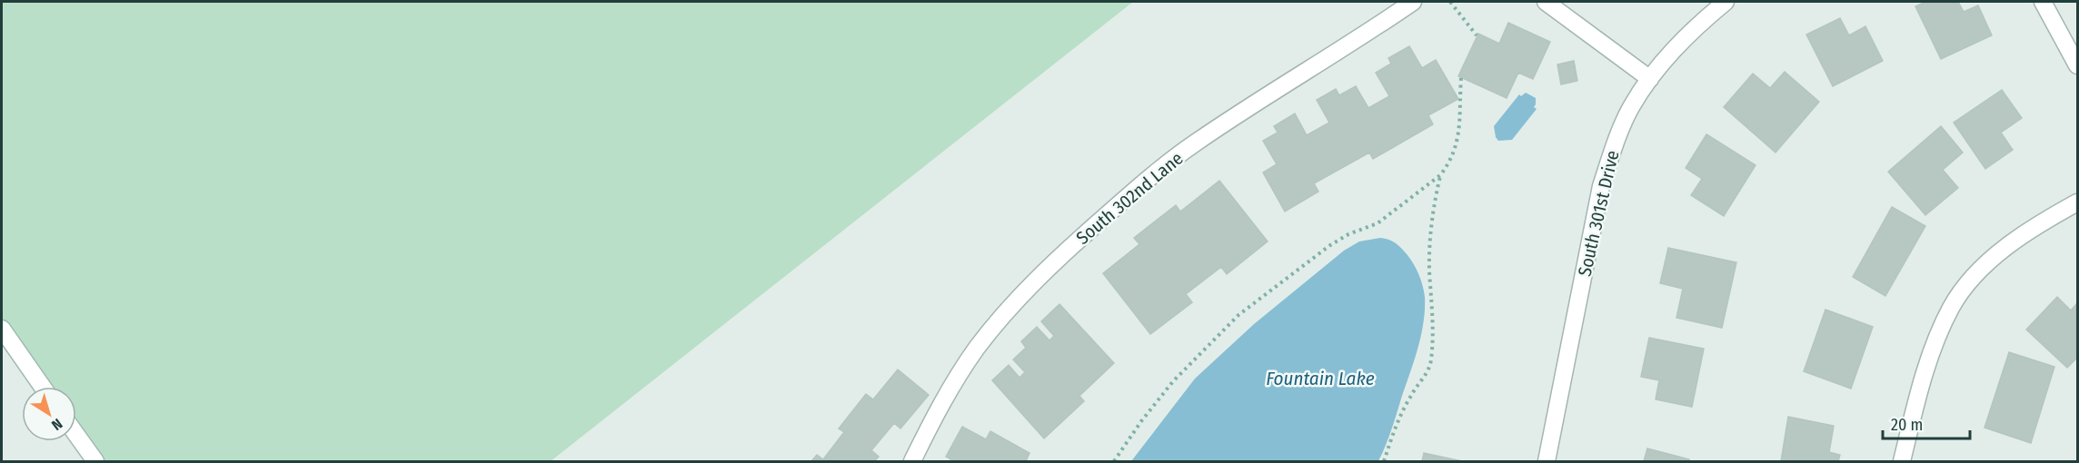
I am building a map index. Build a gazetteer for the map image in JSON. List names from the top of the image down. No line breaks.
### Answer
{"streets":{"street":["South 302nd Lane","South 301st Drive"]},"water":["Fountain Lake"],"scale_bar":"20 m","north":"bottom right"}
